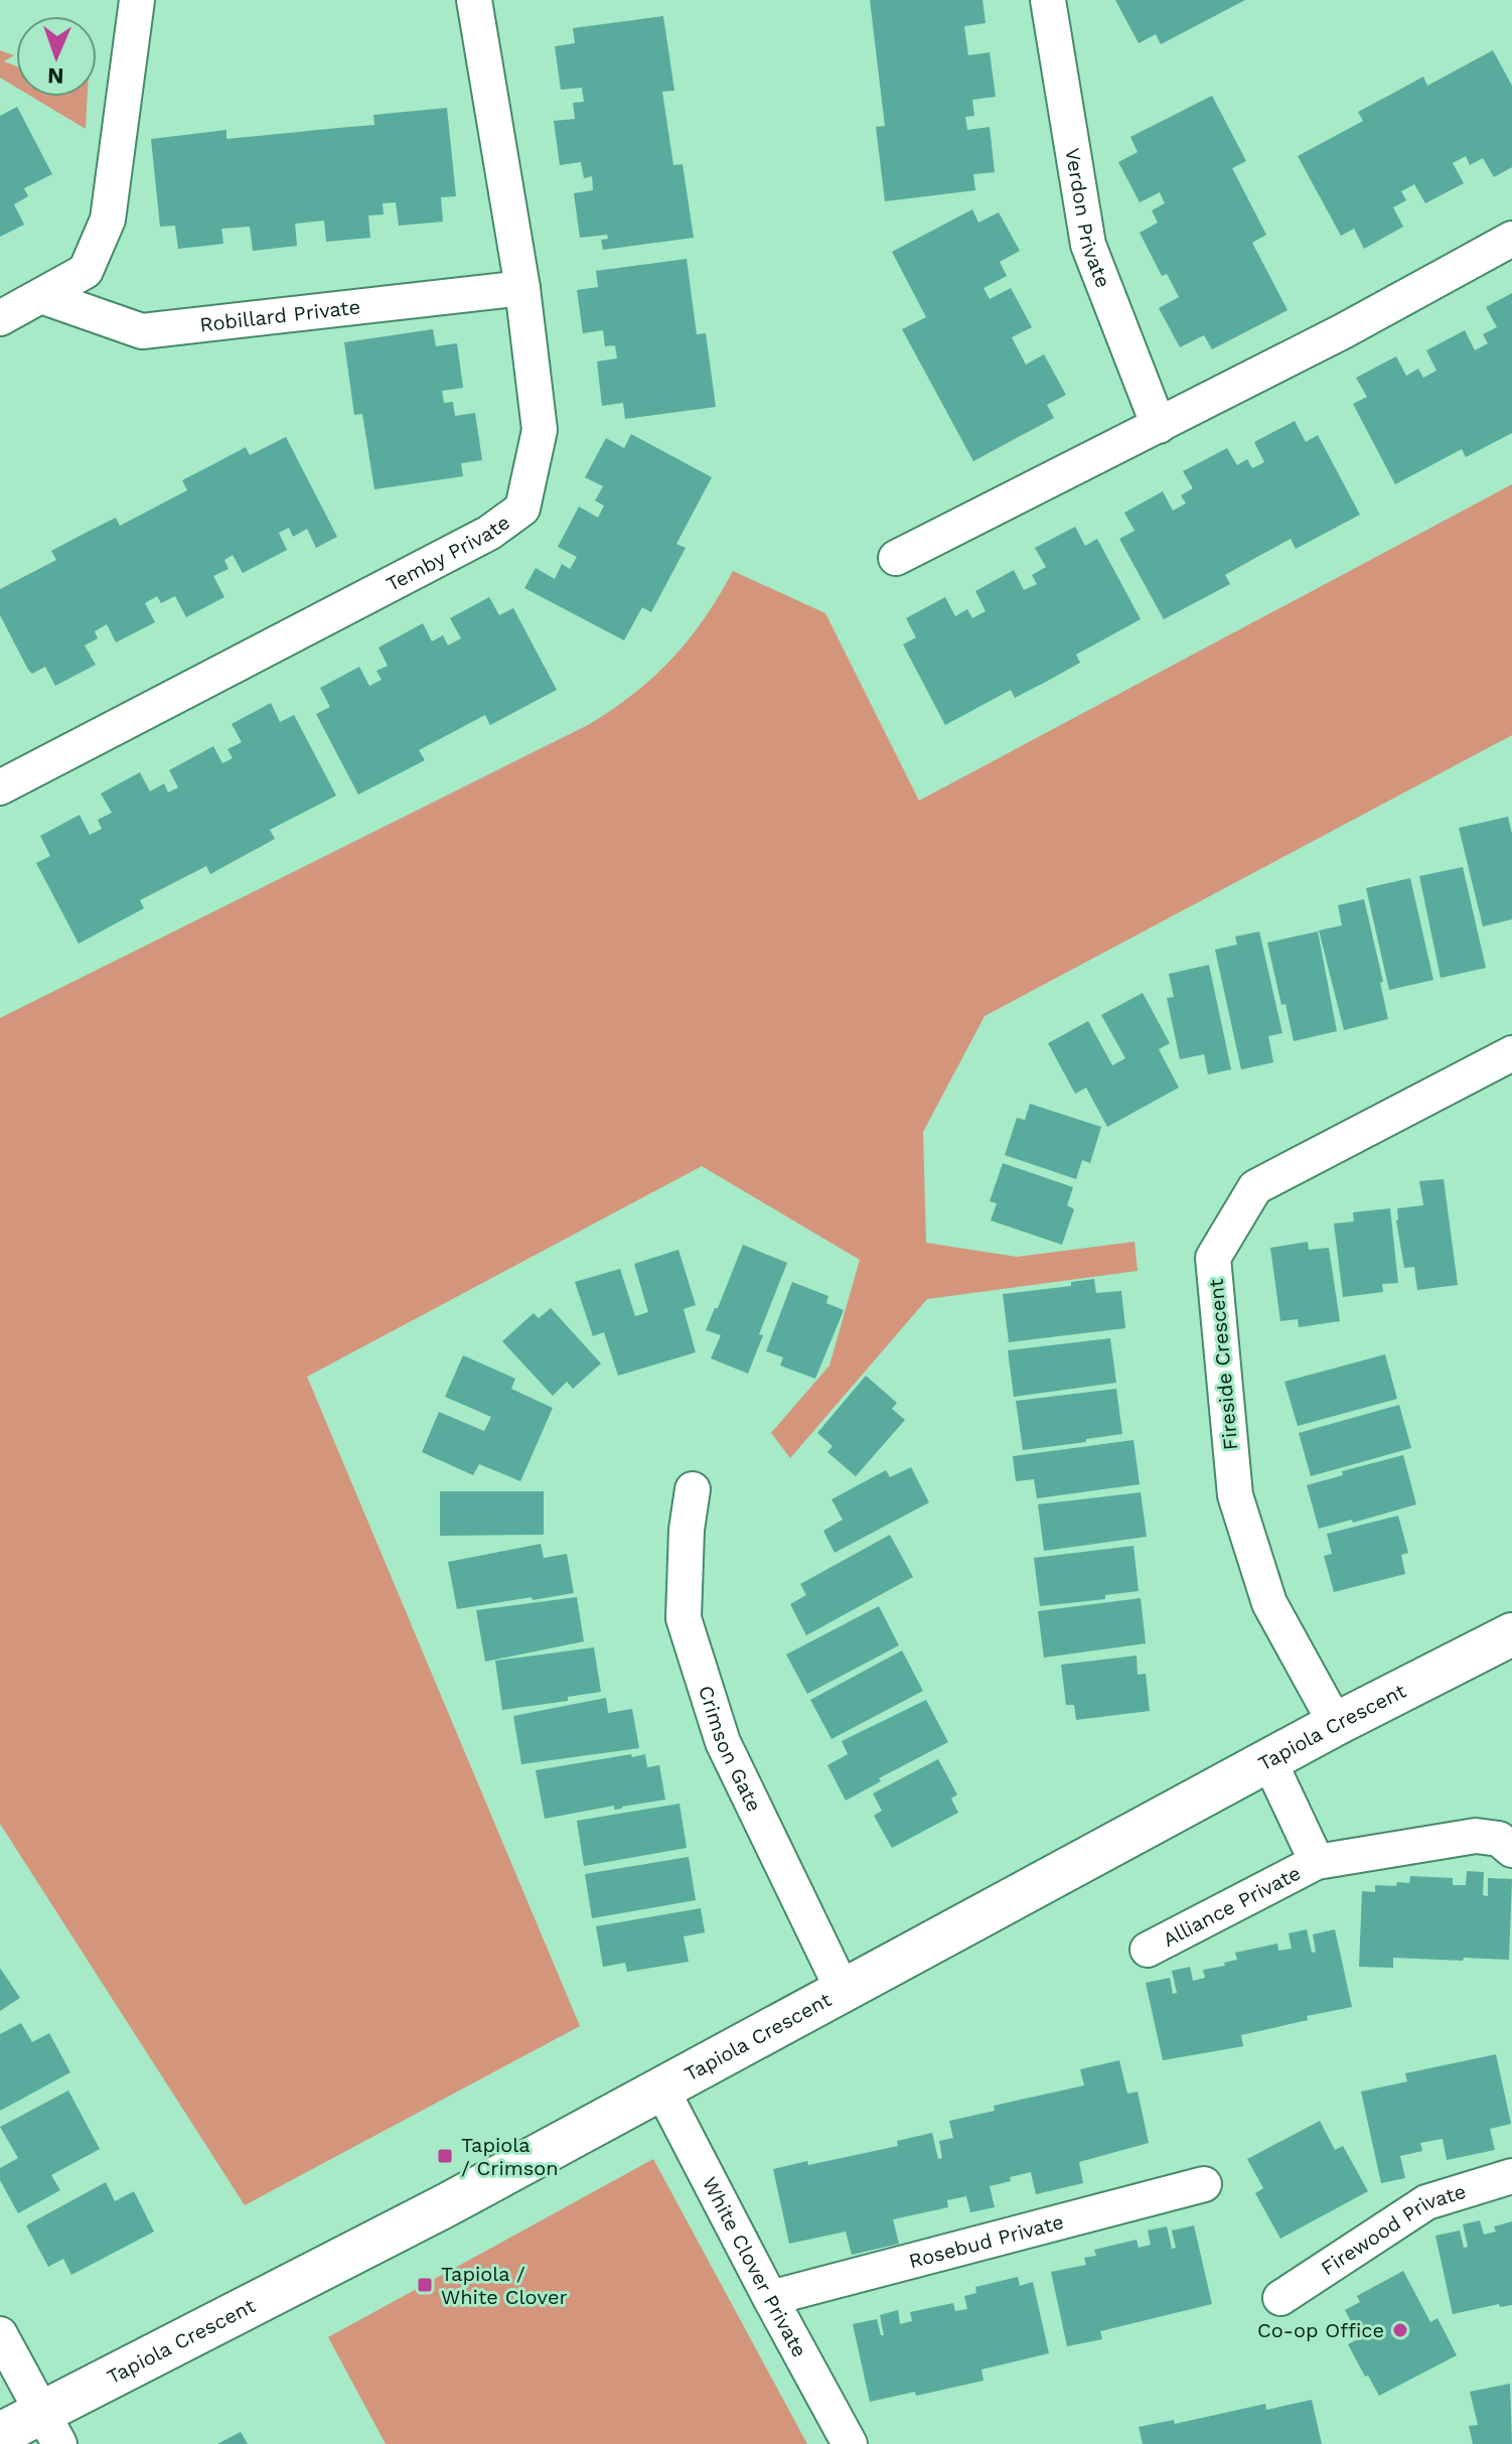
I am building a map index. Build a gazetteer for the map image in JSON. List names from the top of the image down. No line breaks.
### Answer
{"streets":{"street":["Verdon Private","Robillard Private","Temby Private","Fireside Crescent","Tapiola Crescent","Crimson Gate","Alliance Private","Firewood Private","Rosebud Private","White Clover Private"]},"crossings":[["Robillard Private","Temby Private"],["Fireside Crescent","Tapiola Crescent"],["Tapiola Crescent","Crimson Gate"],["Tapiola Crescent","Alliance Private"],["Tapiola Crescent","White Clover Private"],["Rosebud Private","White Clover Private"]],"places":{"transit":["Tapiola / Crimson","Tapiola / White Clover"],"other":["Co-op Office"]},"north":"bottom"}
